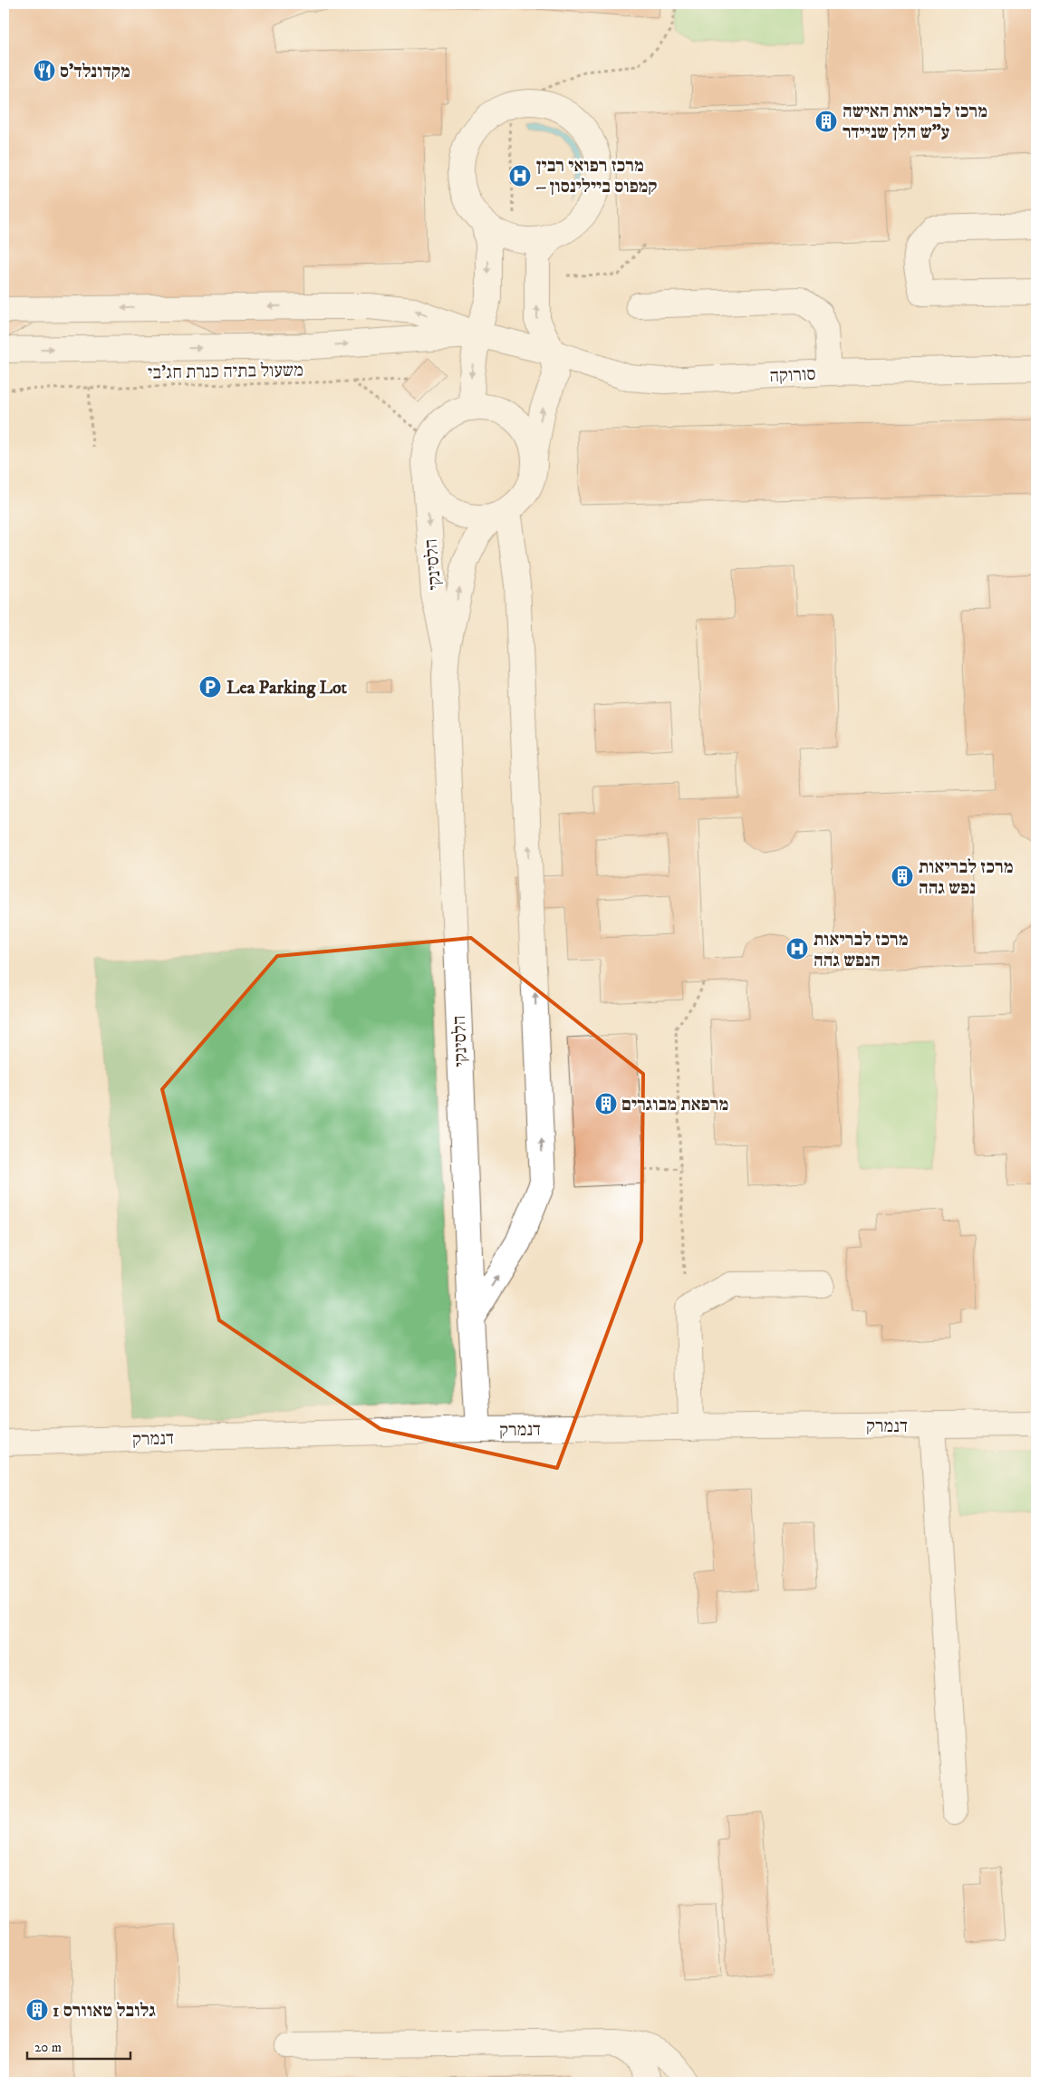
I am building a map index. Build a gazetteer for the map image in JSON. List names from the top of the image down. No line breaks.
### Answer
{"streets":{"street":["סורוקה","הלסינקי","דנמרק"],"path":["משעול בתיה כנרת חג'בי"]},"crossings":[["הלסינקי","דנמרק"]],"places":{"restaurant":["מקדונלד'ס"],"building":["מרכז לבריאות האישה ע\"ש הלן שניידר","מרכז לבריאות נפש גהה","מרפאת מבוגרים","גלובל טאוורס 1"],"hospital":["מרכז רפואי רבין – קמפוס ביילינסון","מרכז לבריאות הנפש גהה"],"parking":["Lea Parking Lot"]},"scale_bar":"20 m"}
